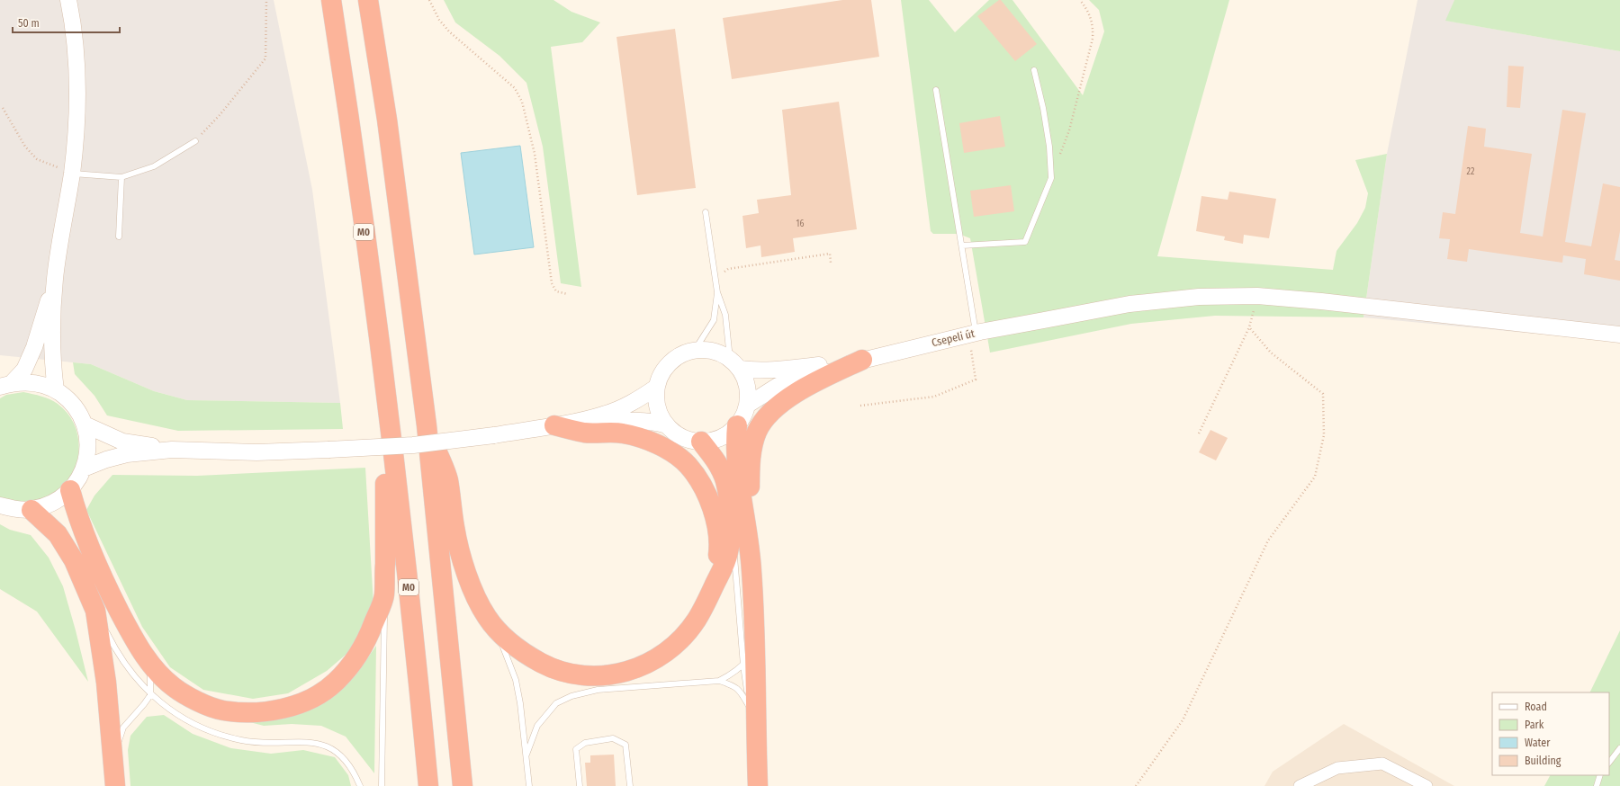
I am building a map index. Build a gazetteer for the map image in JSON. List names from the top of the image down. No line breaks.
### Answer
{"streets":{"highway":["M0"],"street":["Csepeli út"]},"house_numbers":["22","16"],"legend":["Road","Park","Water","Building"],"scale_bar":"50 m"}
